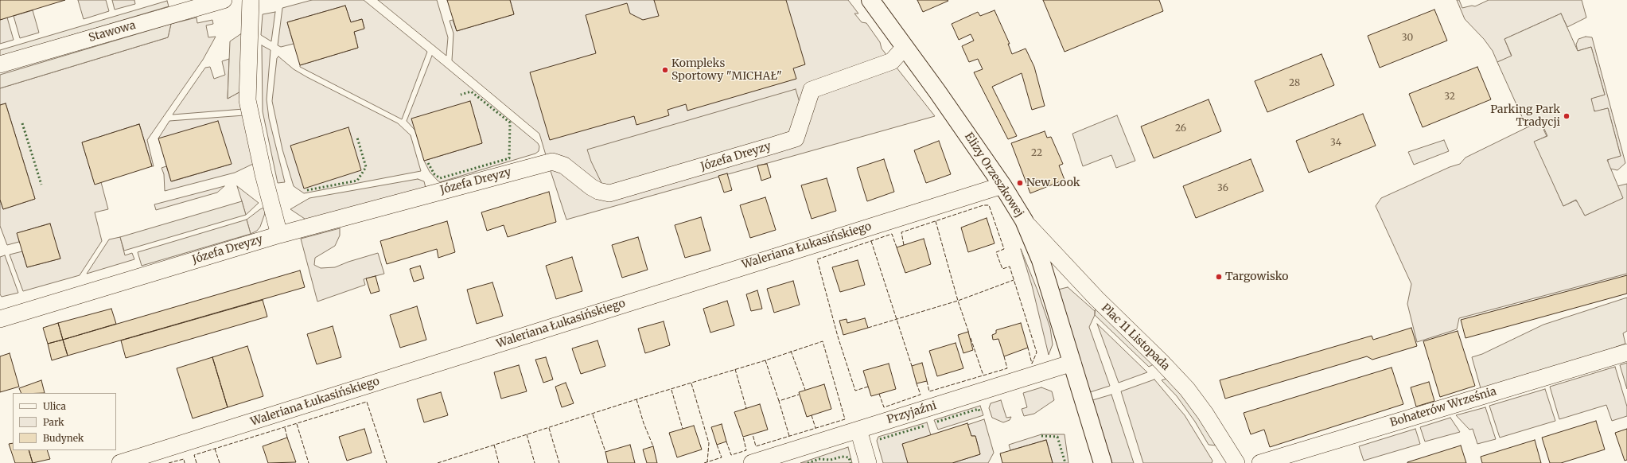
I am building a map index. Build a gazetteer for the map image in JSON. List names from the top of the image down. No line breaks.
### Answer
{"streets":{"street":["Stawowa","Józefa Dreyzy","Elizy Orzeszkowej","Waleriana Łukasińskiego","Plac 11 Listopada","Bohaterów Września","Przyjaźni"]},"crossings":[["Józefa Dreyzy","Elizy Orzeszkowej"],["Elizy Orzeszkowej","Waleriana Łukasińskiego"],["Elizy Orzeszkowej","Plac 11 Listopada"],["Elizy Orzeszkowej","Przyjaźni"]],"places":["Kompleks Sportowy \"MICHAŁ\"","Parking Park Tradycji","New Look","Targowisko"],"house_numbers":["30","28","32","26","34","22","36"],"legend":["Ulica","Park","Budynek"]}
